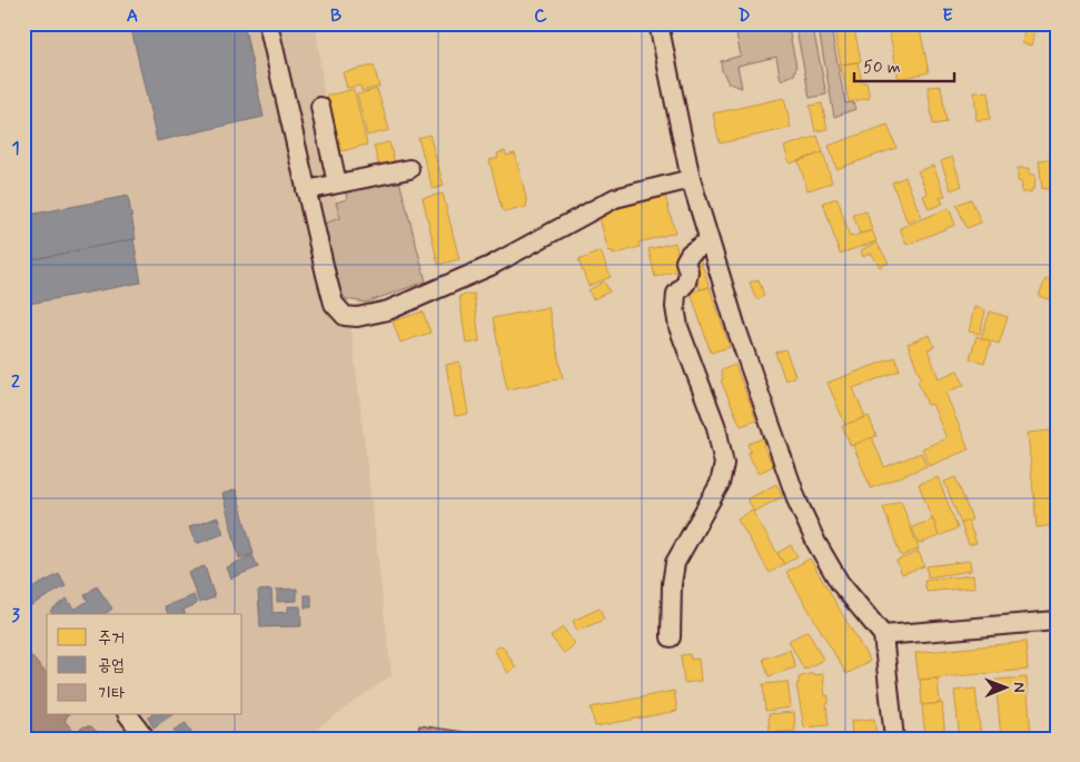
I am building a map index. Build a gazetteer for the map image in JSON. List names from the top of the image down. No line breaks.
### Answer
{"legend":["주거","공업","기타"],"scale_bar":"50 m","north":"right","grid":{"columns":["A","B","C","D","E"],"rows":["1","2","3"]}}
